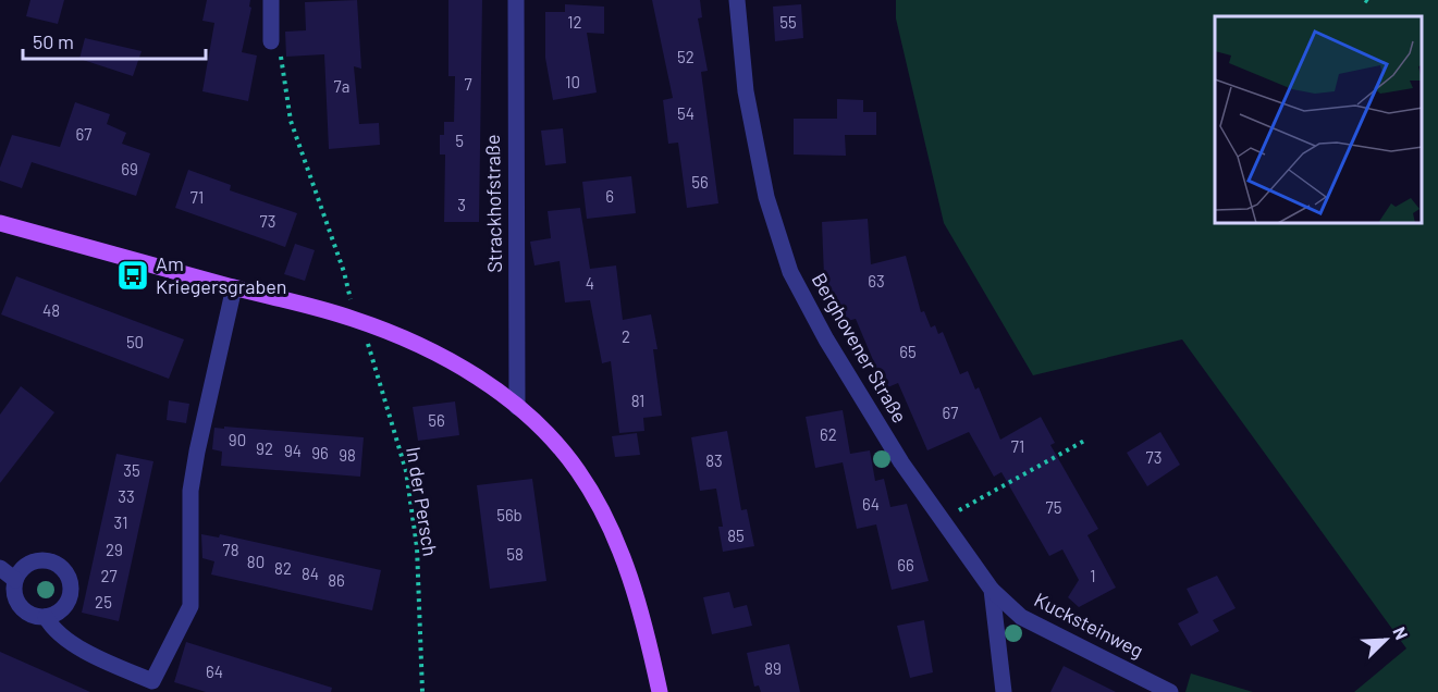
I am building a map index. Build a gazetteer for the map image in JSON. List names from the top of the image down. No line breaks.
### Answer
{"streets":{"street":["Strackhofstraße","Berghovener Straße","Kucksteinweg"],"path":["In der Persch"]},"crossings":[["Berghovener Straße","Kucksteinweg"]],"places":{"bus stop":["Am Kriegersgraben"]},"house_numbers":["12","55","52","10","7","7a","54","67","5","69","56","6","71","3","73","63","4","48","2","50","65","81","67","56","62","90","71","92","94","96","98","73","83","35","33","64","75","56b","31","85","29","78","58","80","66","82","84","27","1","86","25","89","64"],"scale_bar":"50 m","north":"top right"}
